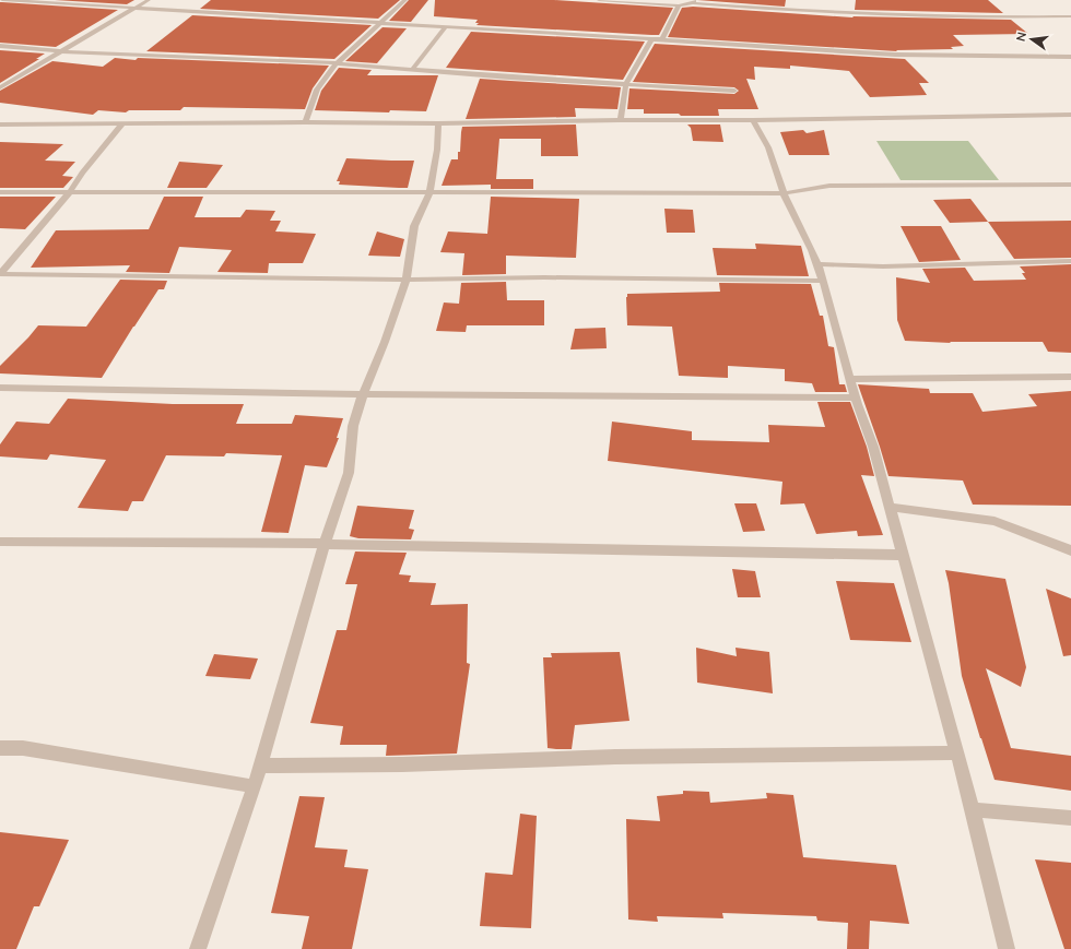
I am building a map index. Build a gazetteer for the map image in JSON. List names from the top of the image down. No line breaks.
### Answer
{"north":"left"}
